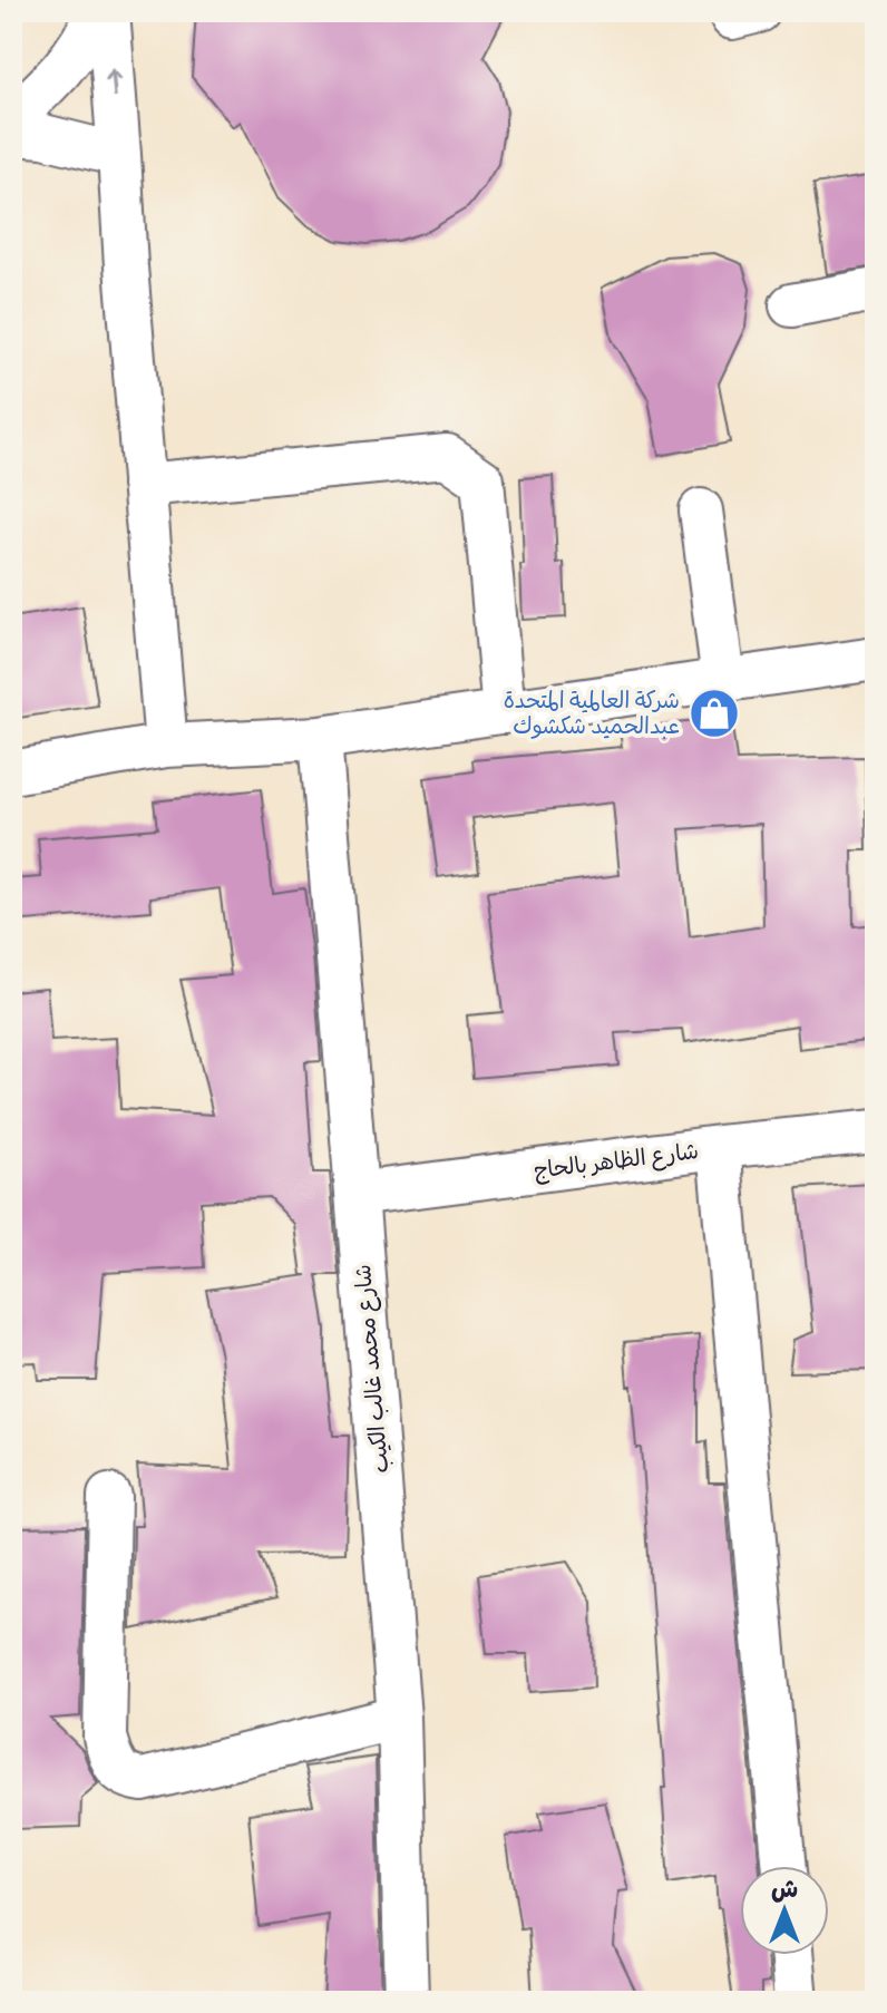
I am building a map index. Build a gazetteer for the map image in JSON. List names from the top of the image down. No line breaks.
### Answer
{"streets":{"street":["شارع الظاهر بالحاج","شارع محمد غالب الكيب"]},"crossings":[["شارع الظاهر بالحاج","شارع محمد غالب الكيب"]],"places":{"shop":["شركة العالمية المتحدة عبدالحميد شكشوك"]},"north":"top"}
